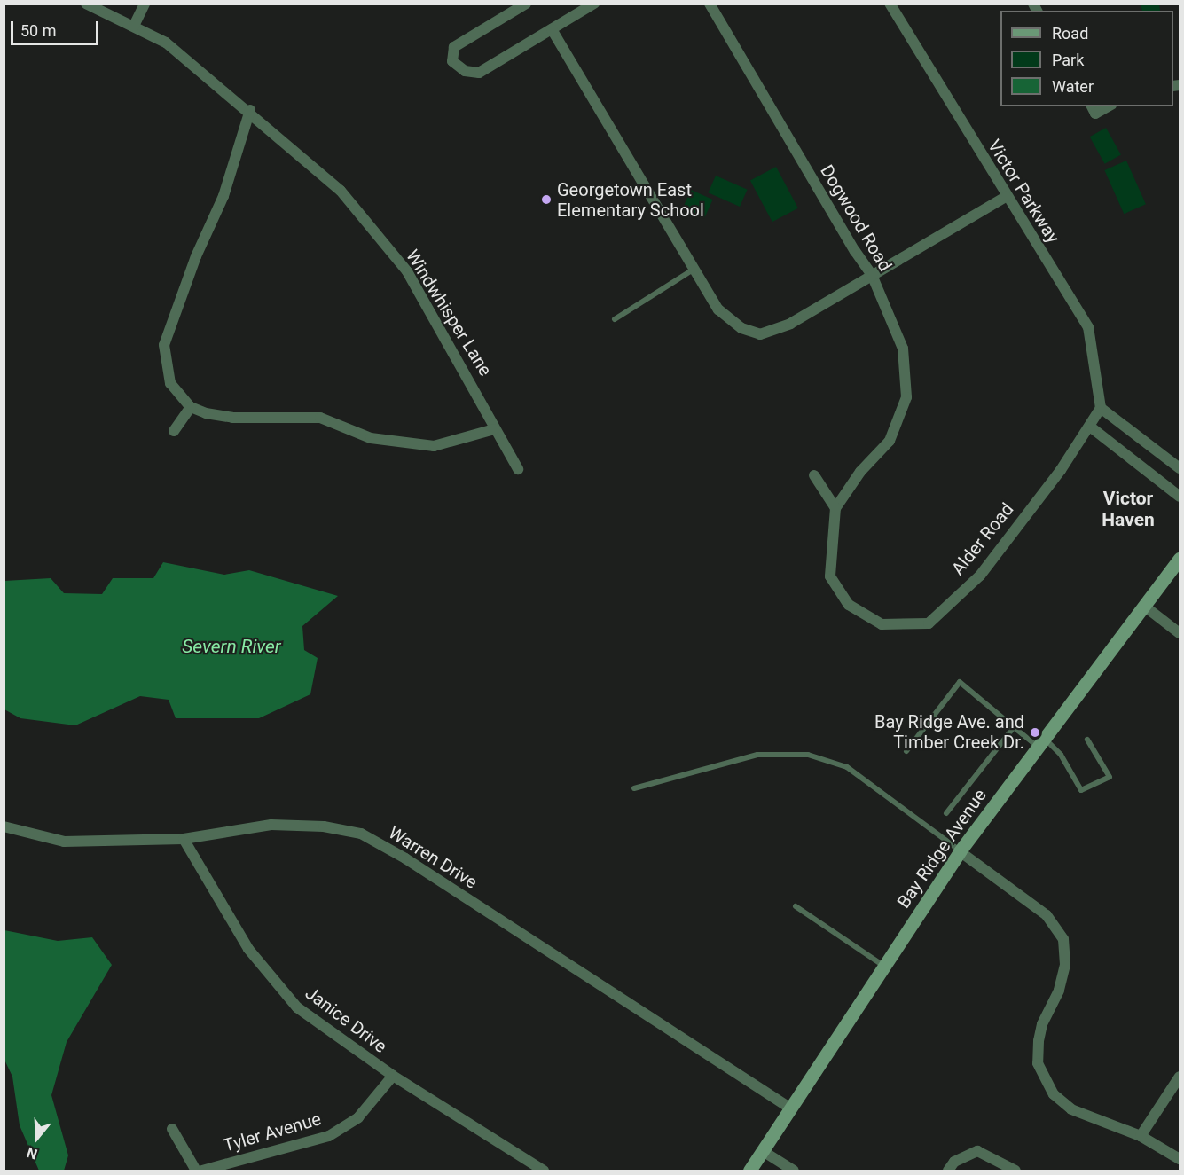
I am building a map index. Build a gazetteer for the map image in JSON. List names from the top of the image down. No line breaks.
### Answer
{"streets":{"main road":["Bay Ridge Avenue"],"street":["Victor Parkway","Dogwood Road","Windwhisper Lane","Alder Road","Warren Drive","Janice Drive","Tyler Avenue"]},"crossings":[["Dogwood Road","Alder Road"],["Bay Ridge Avenue","Warren Drive"],["Warren Drive","Janice Drive"],["Janice Drive","Tyler Avenue"]],"districts":["Victor Haven"],"water":["Severn River"],"places":["Georgetown East Elementary School","Bay Ridge Ave. and Timber Creek Dr."],"legend":["Road","Park","Water"],"scale_bar":"50 m","north":"bottom"}
